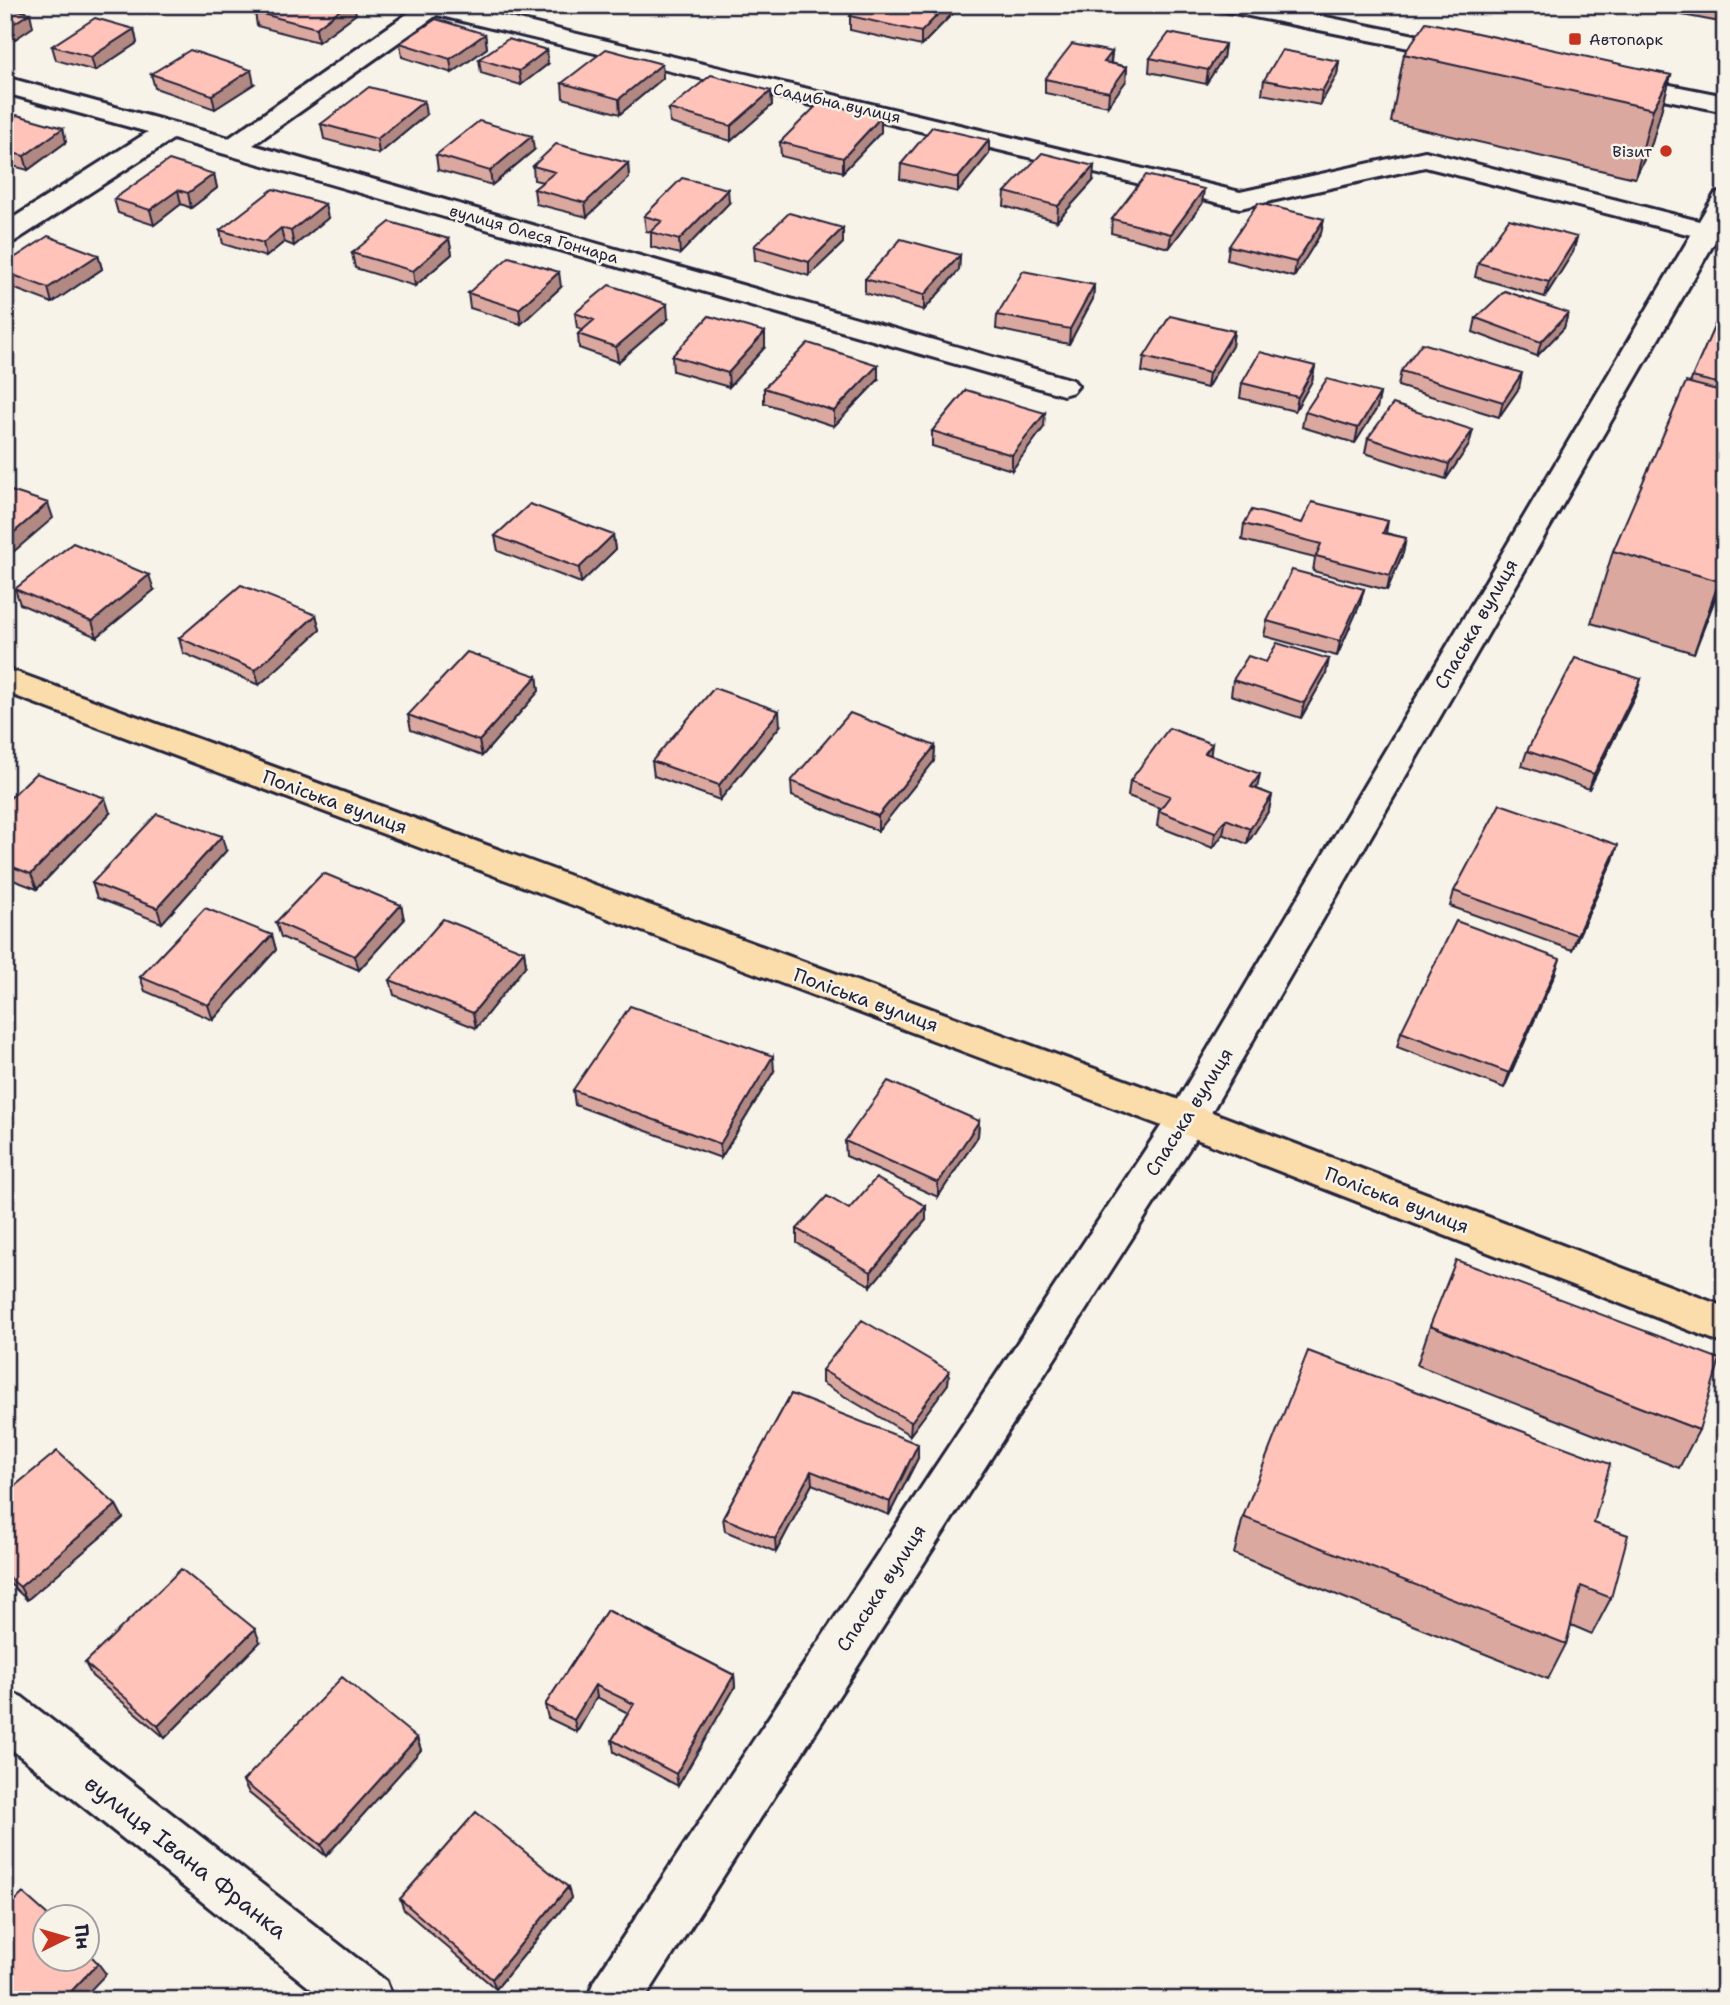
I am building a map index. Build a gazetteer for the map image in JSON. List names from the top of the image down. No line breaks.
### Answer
{"streets":{"main road":["Поліська вулиця"],"street":["Садибна вулиця","вулиця Олеся Гончара","Спаська вулиця","вулиця Івана Франка"]},"crossings":[["Садибна вулиця","Спаська вулиця"],["Спаська вулиця","Поліська вулиця"]],"places":{"transit":["Автопарк"],"other":["Візит"]},"north":"right"}
